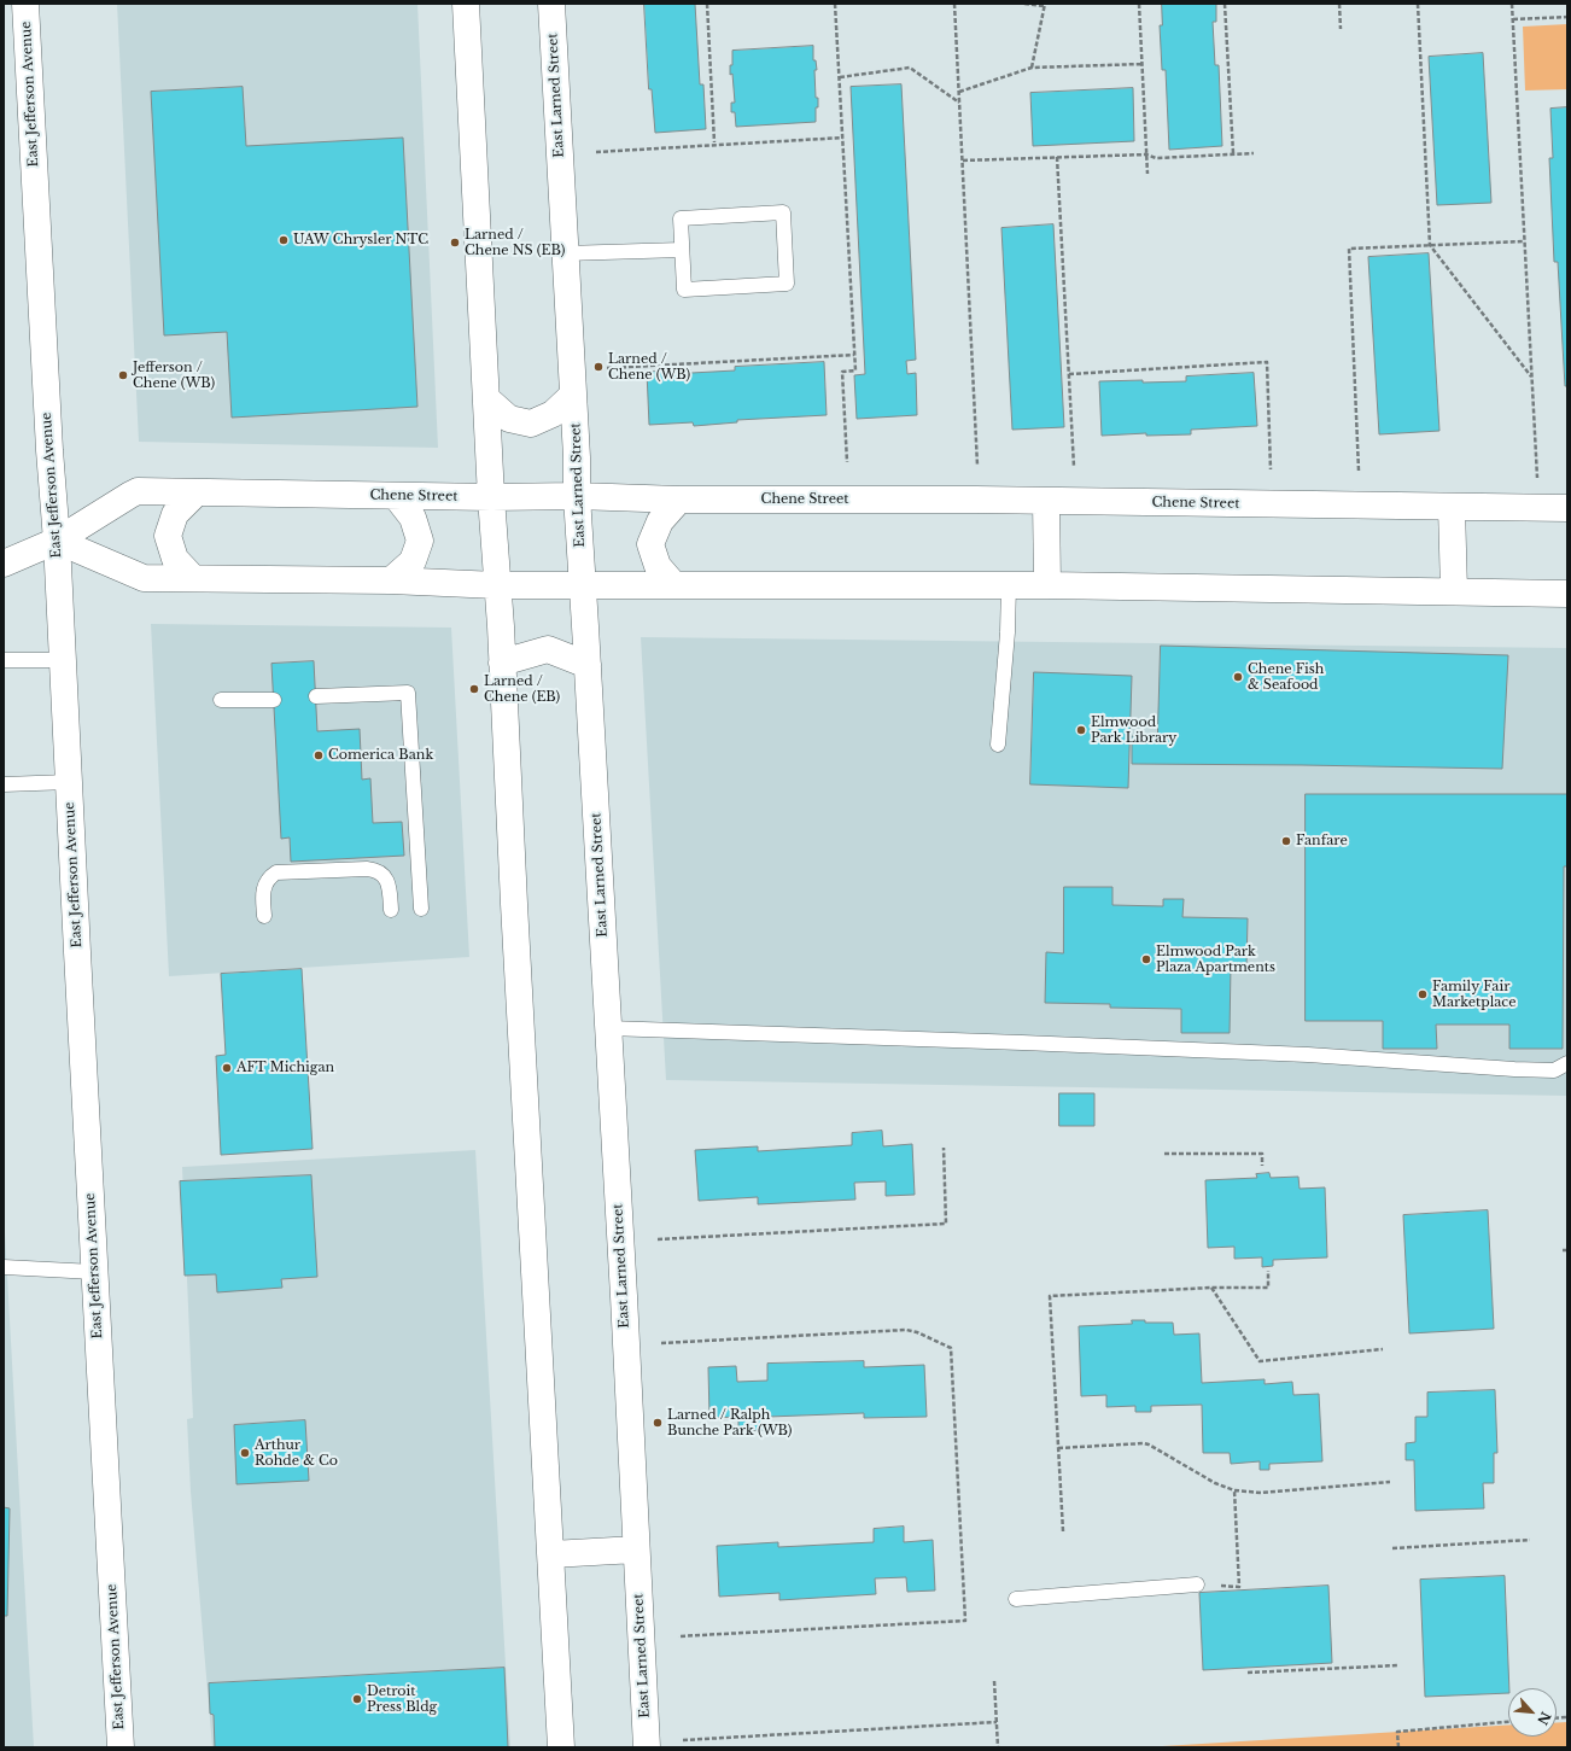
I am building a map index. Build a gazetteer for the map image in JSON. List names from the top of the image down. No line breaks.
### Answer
{"streets":{"street":["East Jefferson Avenue","East Larned Street","Chene Street"]},"crossings":[["East Jefferson Avenue","Chene Street"],["East Larned Street","Chene Street"]],"places":["UAW Chrysler NTC","Larned / Chene NS (EB)","Larned / Chene (WB)","Jefferson / Chene (WB)","Chene Fish & Seafood","Larned / Chene (EB)","Elmwood Park Library","Comerica Bank","Fanfare","Elmwood Park Plaza Apartments","Family Fair Marketplace","AFT Michigan","Larned / Ralph Bunche Park (WB)","Arthur Rohde & Co","Detroit Press Bldg"],"north":"bottom right"}
